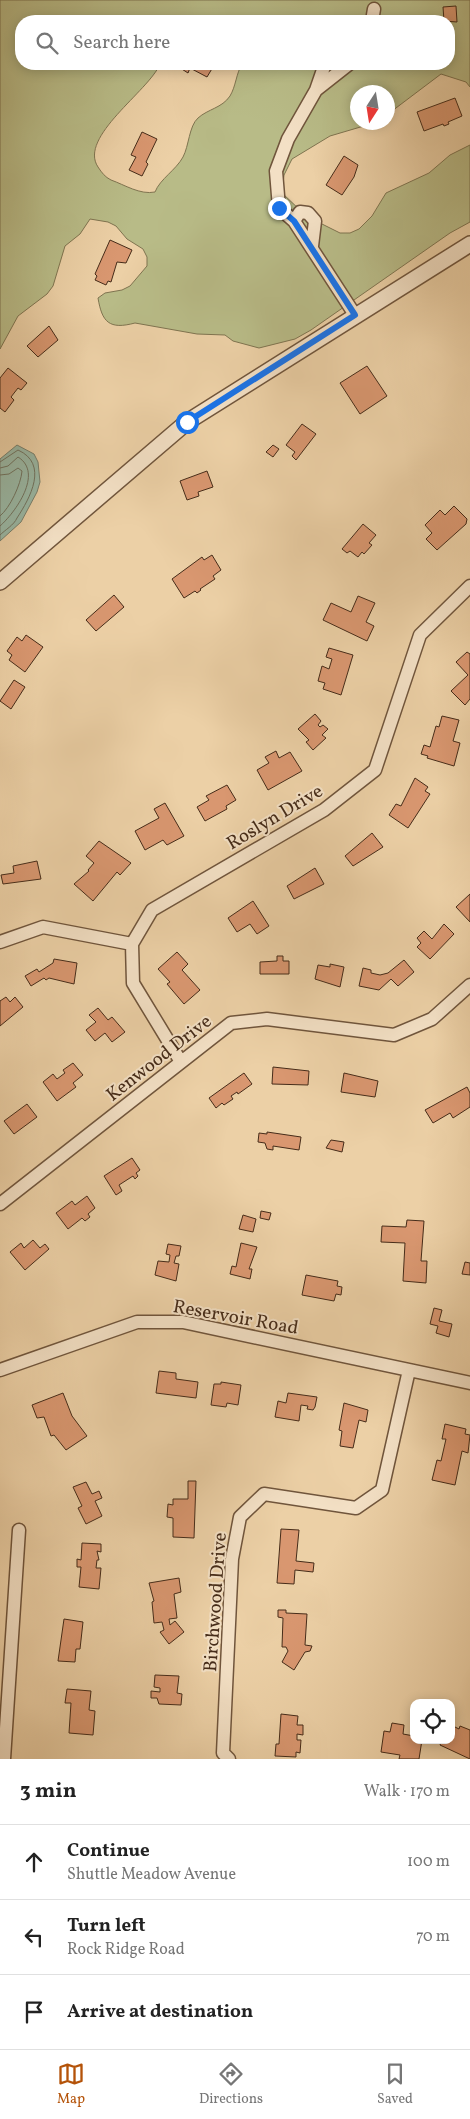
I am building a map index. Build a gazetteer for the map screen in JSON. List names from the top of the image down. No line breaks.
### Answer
{"streets":{"street":["Roslyn Drive","Kenwood Drive","Reservoir Road","Birchwood Drive"]},"crossings":[["Reservoir Road","Birchwood Drive"]],"north":"bottom","page":{"search":"Search here","heading":["3 min","Walk · 170 m"],"list":[["Continue","Shuttle Meadow Avenue","100 m"],["Turn left","Rock Ridge Road","70 m"],"Arrive at destination"],"nav":["Map","Directions","Saved"]}}
